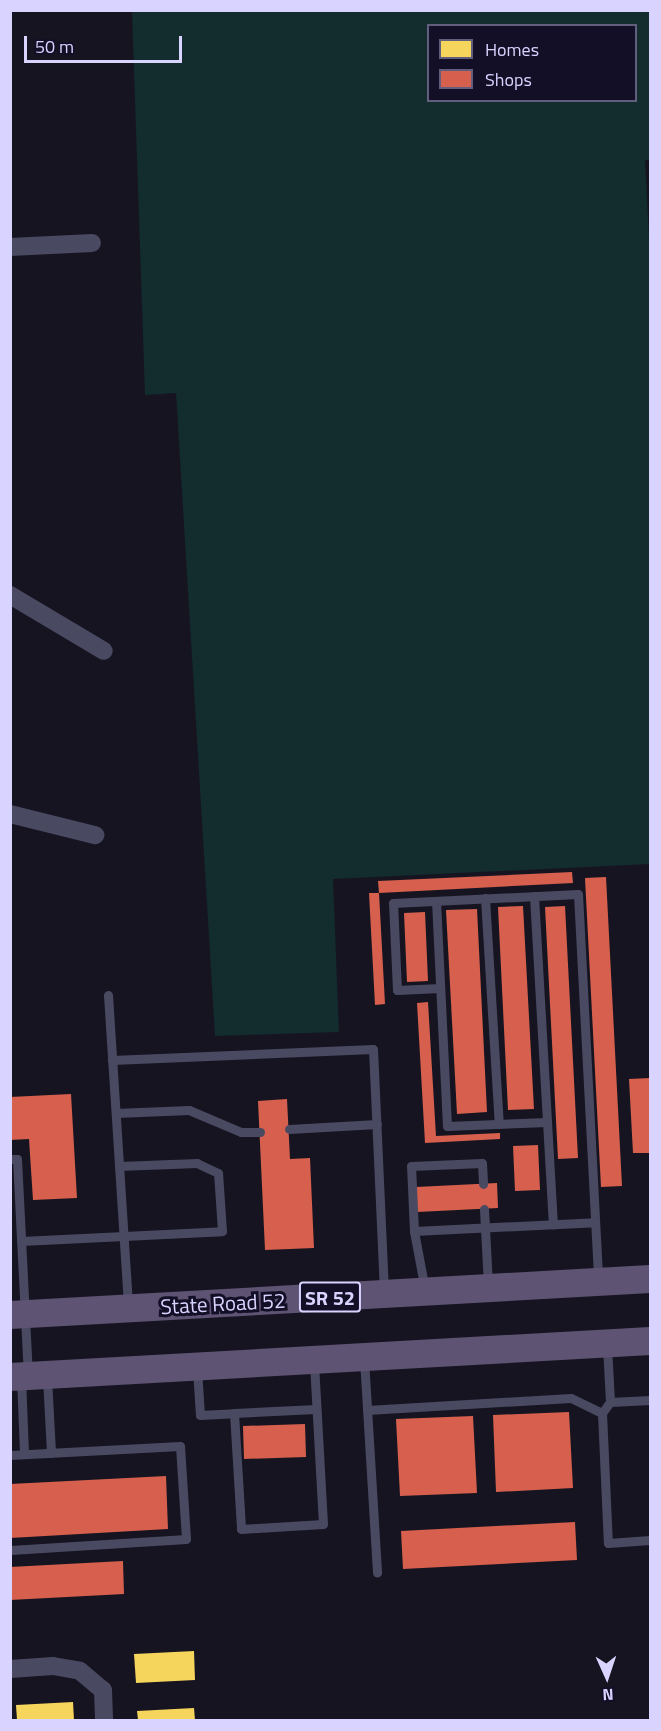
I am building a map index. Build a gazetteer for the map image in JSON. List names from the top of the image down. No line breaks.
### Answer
{"streets":{"main road":["SR 52","State Road 52"]},"legend":["Homes","Shops"],"scale_bar":"50 m","north":"bottom"}
